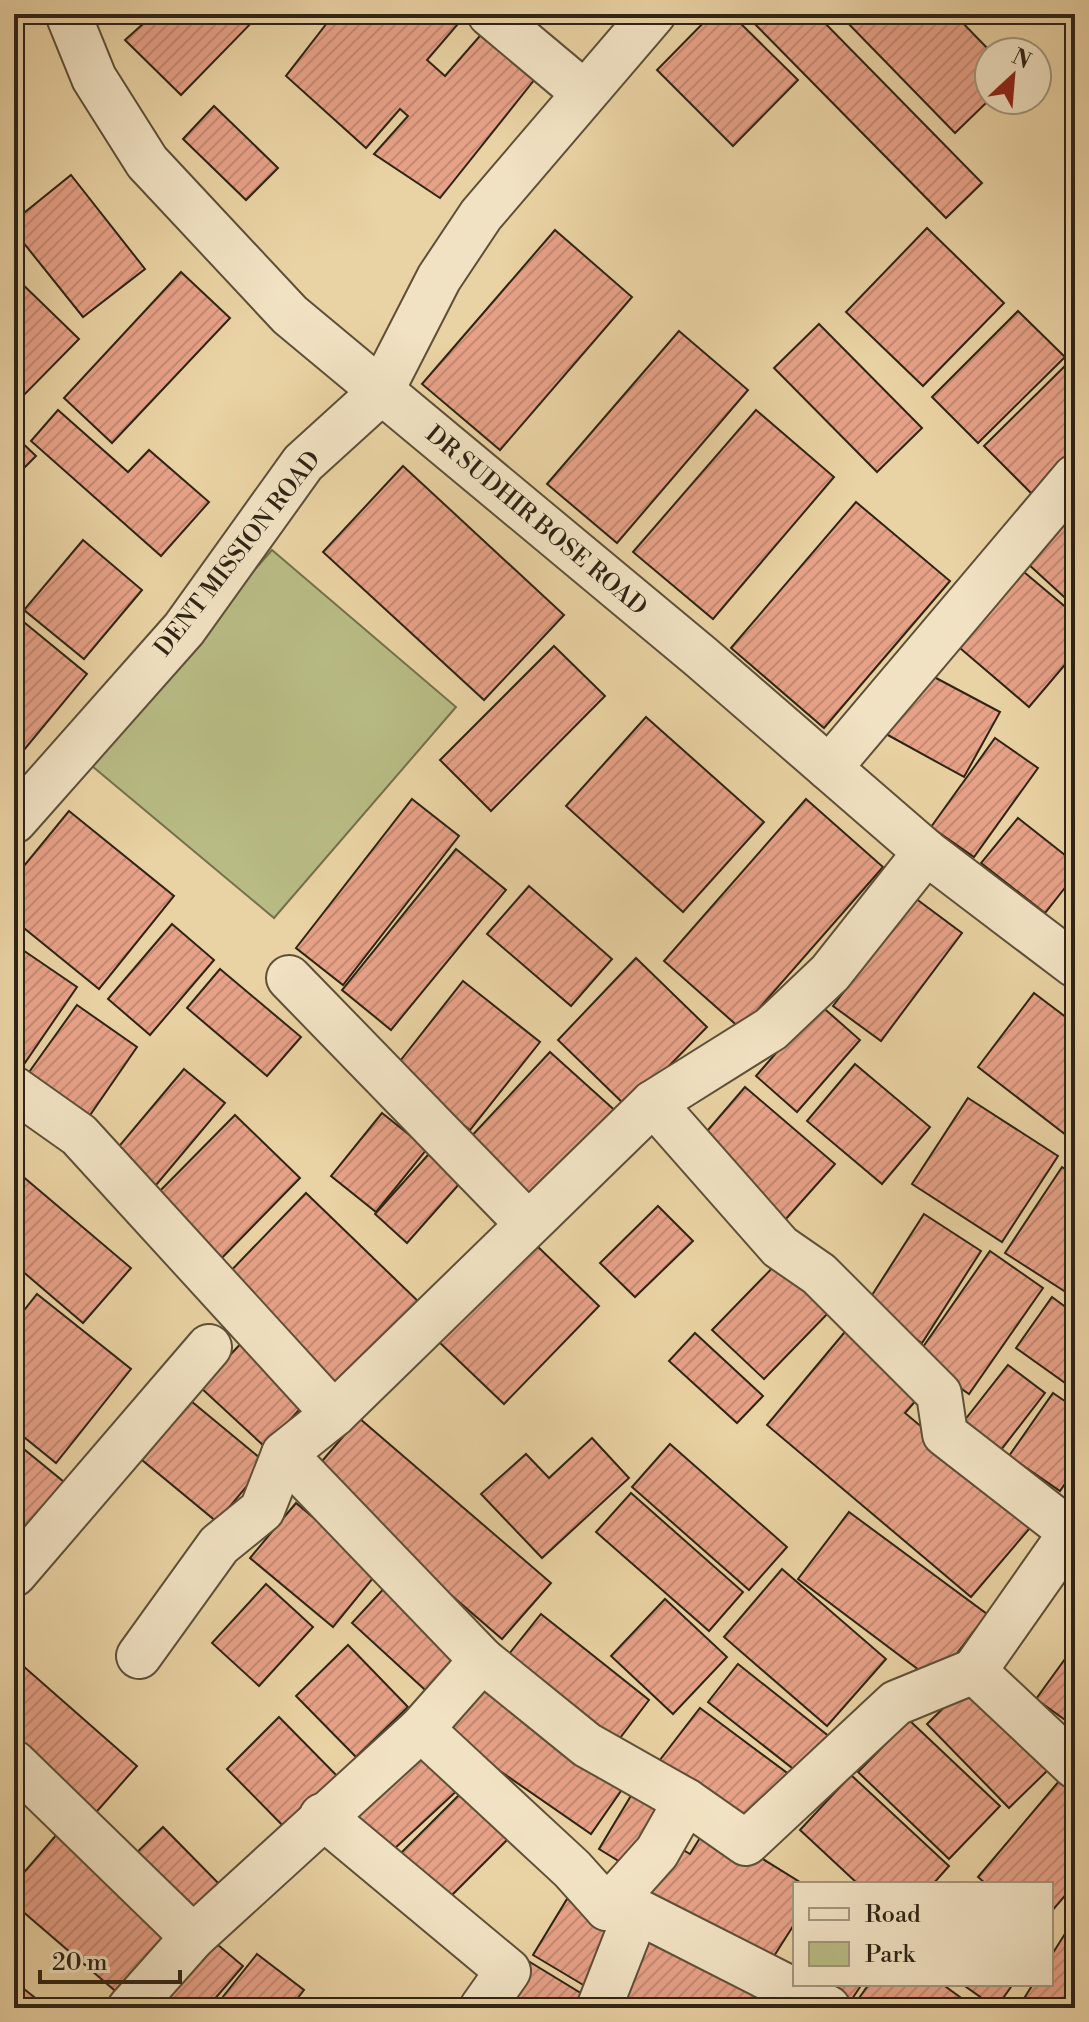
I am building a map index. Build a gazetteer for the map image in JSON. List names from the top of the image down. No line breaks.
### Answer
{"streets":{"street":["DR SUDHIR BOSE ROAD","DENT MISSION ROAD"]},"crossings":[["DR SUDHIR BOSE ROAD","DENT MISSION ROAD"]],"legend":["Road","Park"],"scale_bar":"20 m","north":"top right"}
